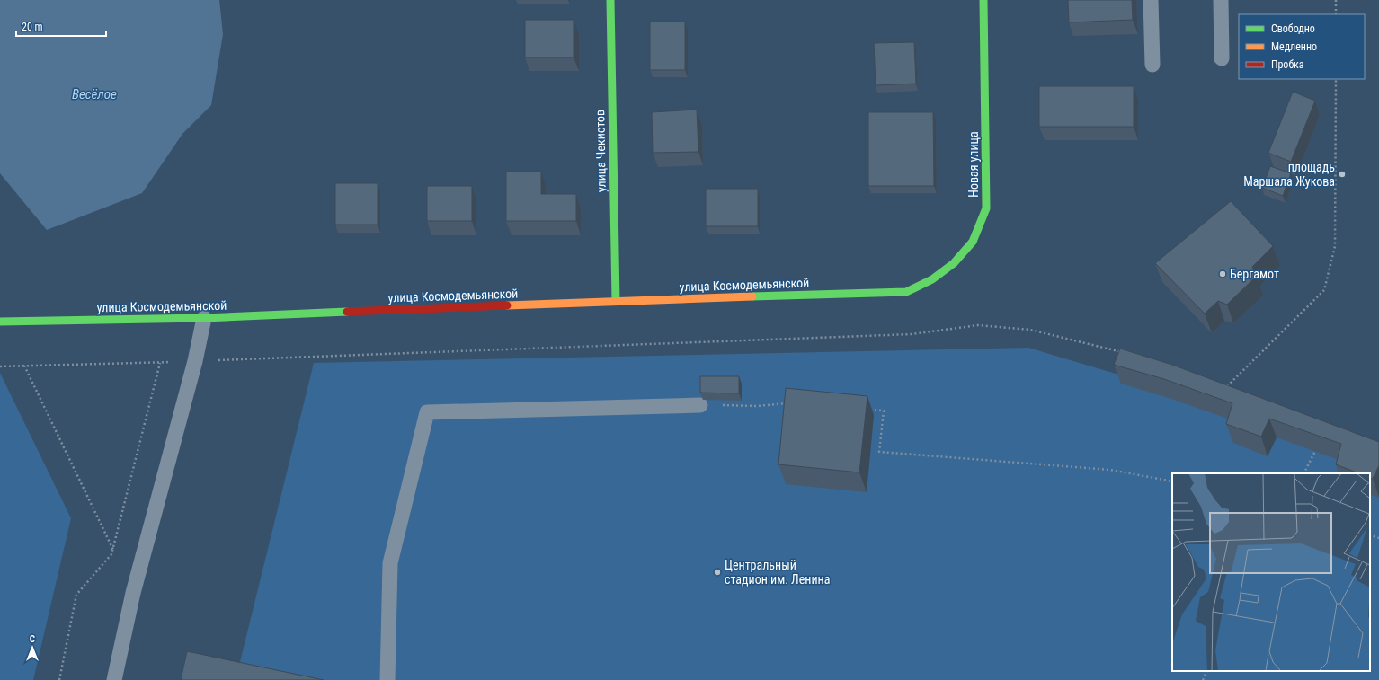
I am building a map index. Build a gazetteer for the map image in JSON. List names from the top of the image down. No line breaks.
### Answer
{"streets":{"street":["улица Чекистов","Новая улица","улица Космодемьянской"]},"crossings":[["улица Чекистов","улица Космодемьянской"],["Новая улица","улица Космодемьянской"]],"water":["Весёлое"],"places":["площадь Маршала Жукова","Бергамот","Центральный стадион им. Ленина"],"legend":["Свободно","Медленно","Пробка"],"scale_bar":"20 m","north":"top"}
